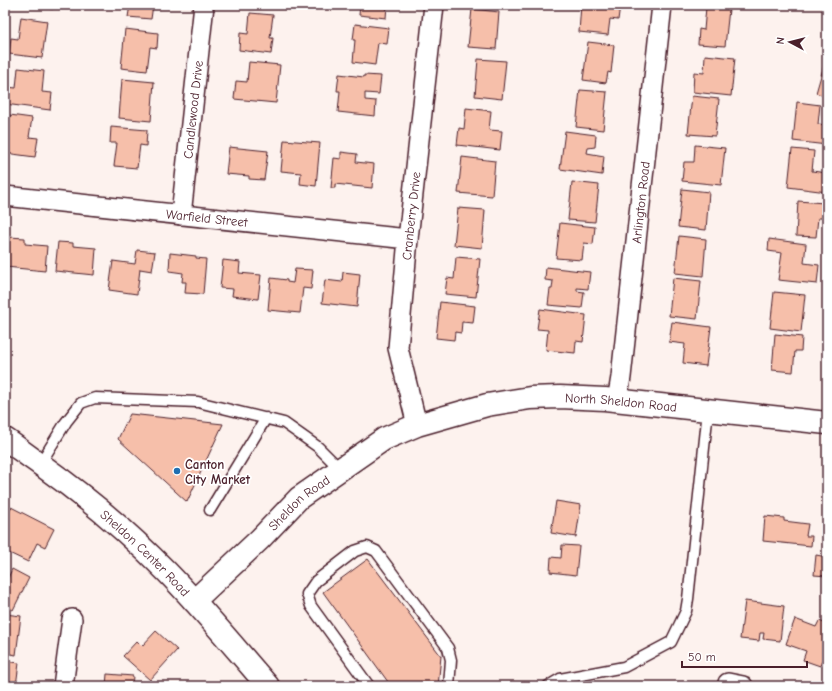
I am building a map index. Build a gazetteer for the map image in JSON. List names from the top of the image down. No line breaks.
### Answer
{"streets":{"street":["Candlewood Drive","Arlington Road","Cranberry Drive","Warfield Street","North Sheldon Road","Sheldon Road","Sheldon Center Road"]},"crossings":[["Candlewood Drive","Warfield Street"],["Arlington Road","North Sheldon Road"],["Cranberry Drive","Warfield Street"],["Cranberry Drive","North Sheldon Road"],["Cranberry Drive","Sheldon Road"],["North Sheldon Road","Sheldon Road"],["Sheldon Road","Sheldon Center Road"]],"places":["Canton City Market"],"scale_bar":"50 m","north":"left"}
